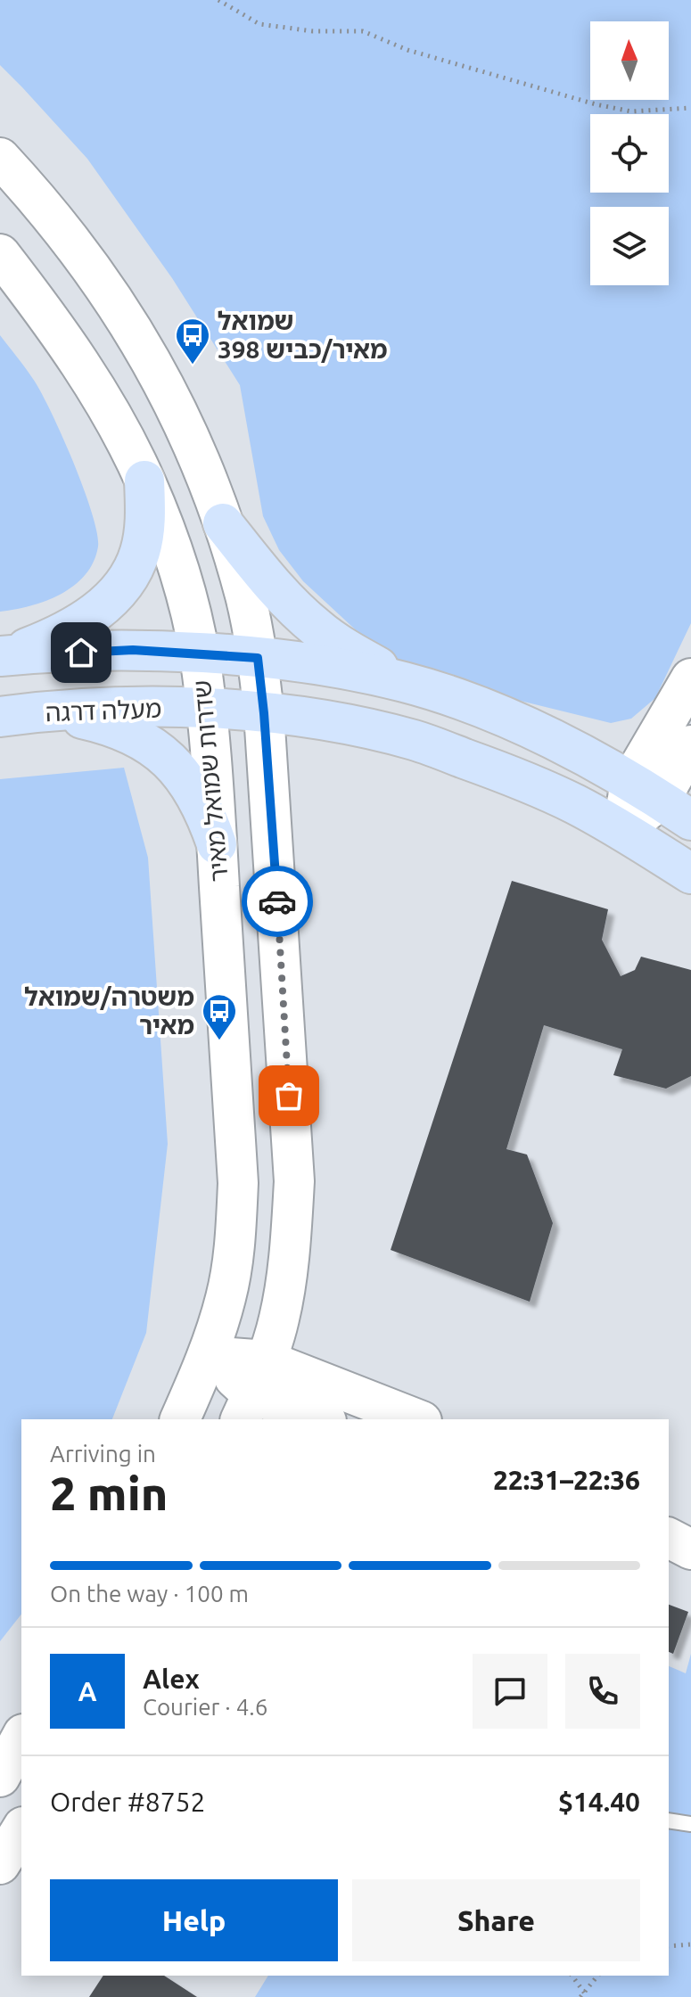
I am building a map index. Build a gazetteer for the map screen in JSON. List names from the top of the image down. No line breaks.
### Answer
{"streets":{"main road":["מעלה דרגה"],"street":["שדרות שמואל מאיר"]},"crossings":[["מעלה דרגה","שדרות שמואל מאיר"]],"places":{"bus stop":["שמואל מאיר/כביש 398","משטרה/שמואל מאיר"]},"north":"top","page":{"heading":["2 min","Arriving in","22:31–22:36"],"panel":["Alex","Courier · 4.6","Order #8752","$14.40"],"bar":"On the way · 100 m","round":"A","buttons":["Help","Share"]}}
